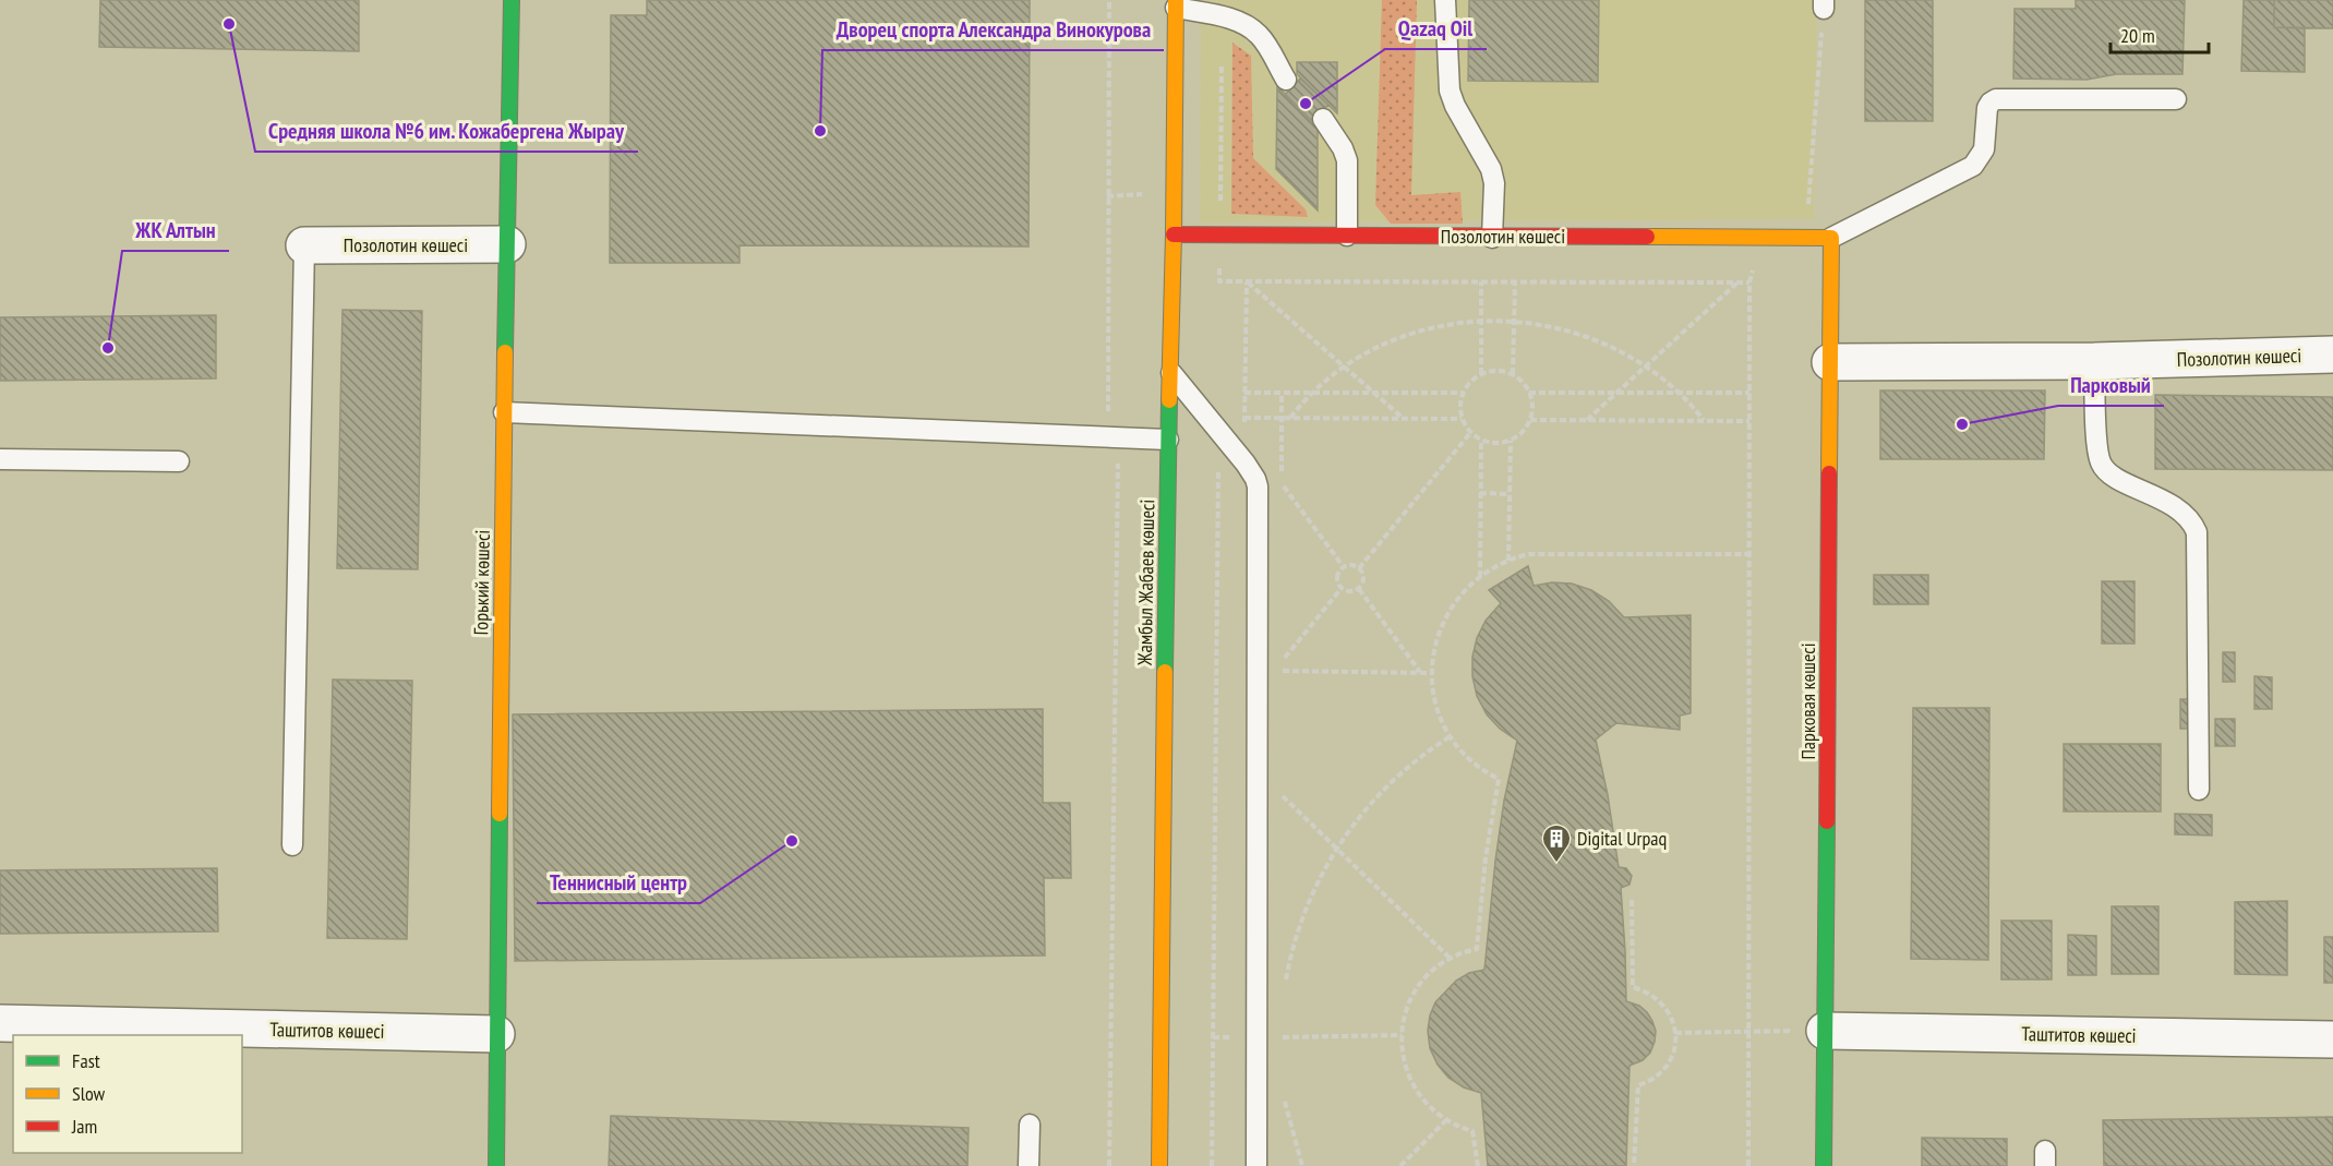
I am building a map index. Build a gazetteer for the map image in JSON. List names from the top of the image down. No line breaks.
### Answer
{"streets":{"street":["Позолотин көшесі","Горький көшесі","Жамбыл Жабаев көшесі","Парковая көшесі","Таштитов көшесі"]},"crossings":[["Позолотин көшесі","Горький көшесі"],["Позолотин көшесі","Жамбыл Жабаев көшесі"],["Позолотин көшесі","Парковая көшесі"],["Горький көшесі","Таштитов көшесі"],["Парковая көшесі","Таштитов көшесі"]],"places":{"other":["Средняя школа №6 им. Кожабергена Жырау","Qazaq Oil","Дворец спорта Александра Винокурова","ЖК Алтын","Парковый","Теннисный центр"],"building":["Digital Urpaq"]},"legend":["Fast","Slow","Jam"],"scale_bar":"20 m"}
